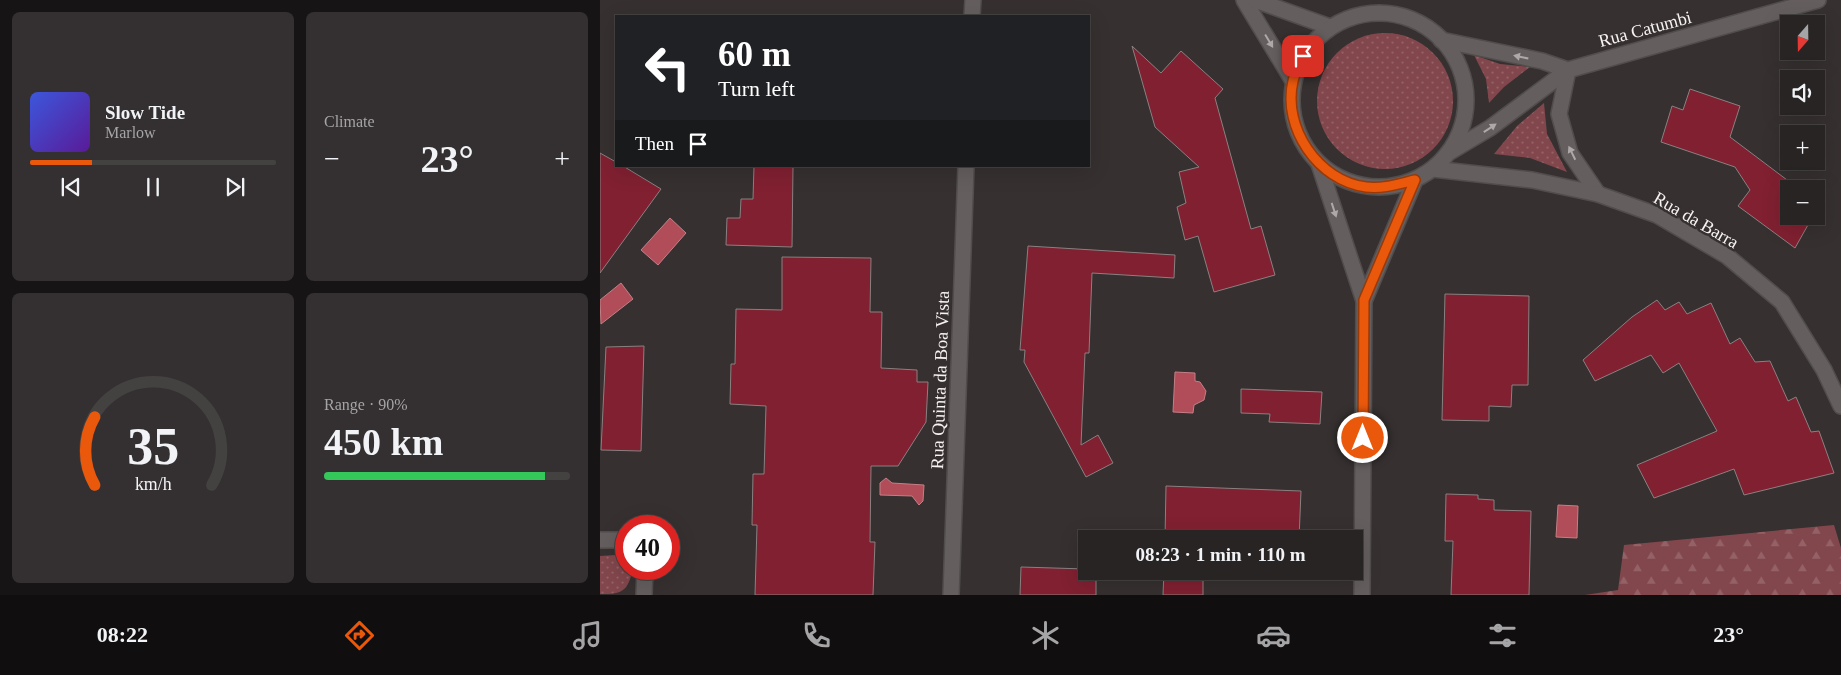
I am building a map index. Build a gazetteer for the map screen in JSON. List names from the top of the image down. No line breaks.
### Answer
{"streets":{"street":["Rua Catumbi","Rua da Barra","Rua Quinta da Boa Vista"]},"crossings":[["Rua Catumbi","Rua da Barra"]],"one_way":["Rua Catumbi"],"north":"bottom","page":{"tile":["Climate",["Range · 90%","450 km"]],"map_buttons":["+","−"],"turn":["60 m","Turn left"],"song":["Slow Tide","Marlow"],"then":"Then","heat":["−","23°","+"],"limit":"40","trip":"08:23 · 1 min · 110 m","tabs":["08:22","23°"],"gauge":["35","km/h"]}}
